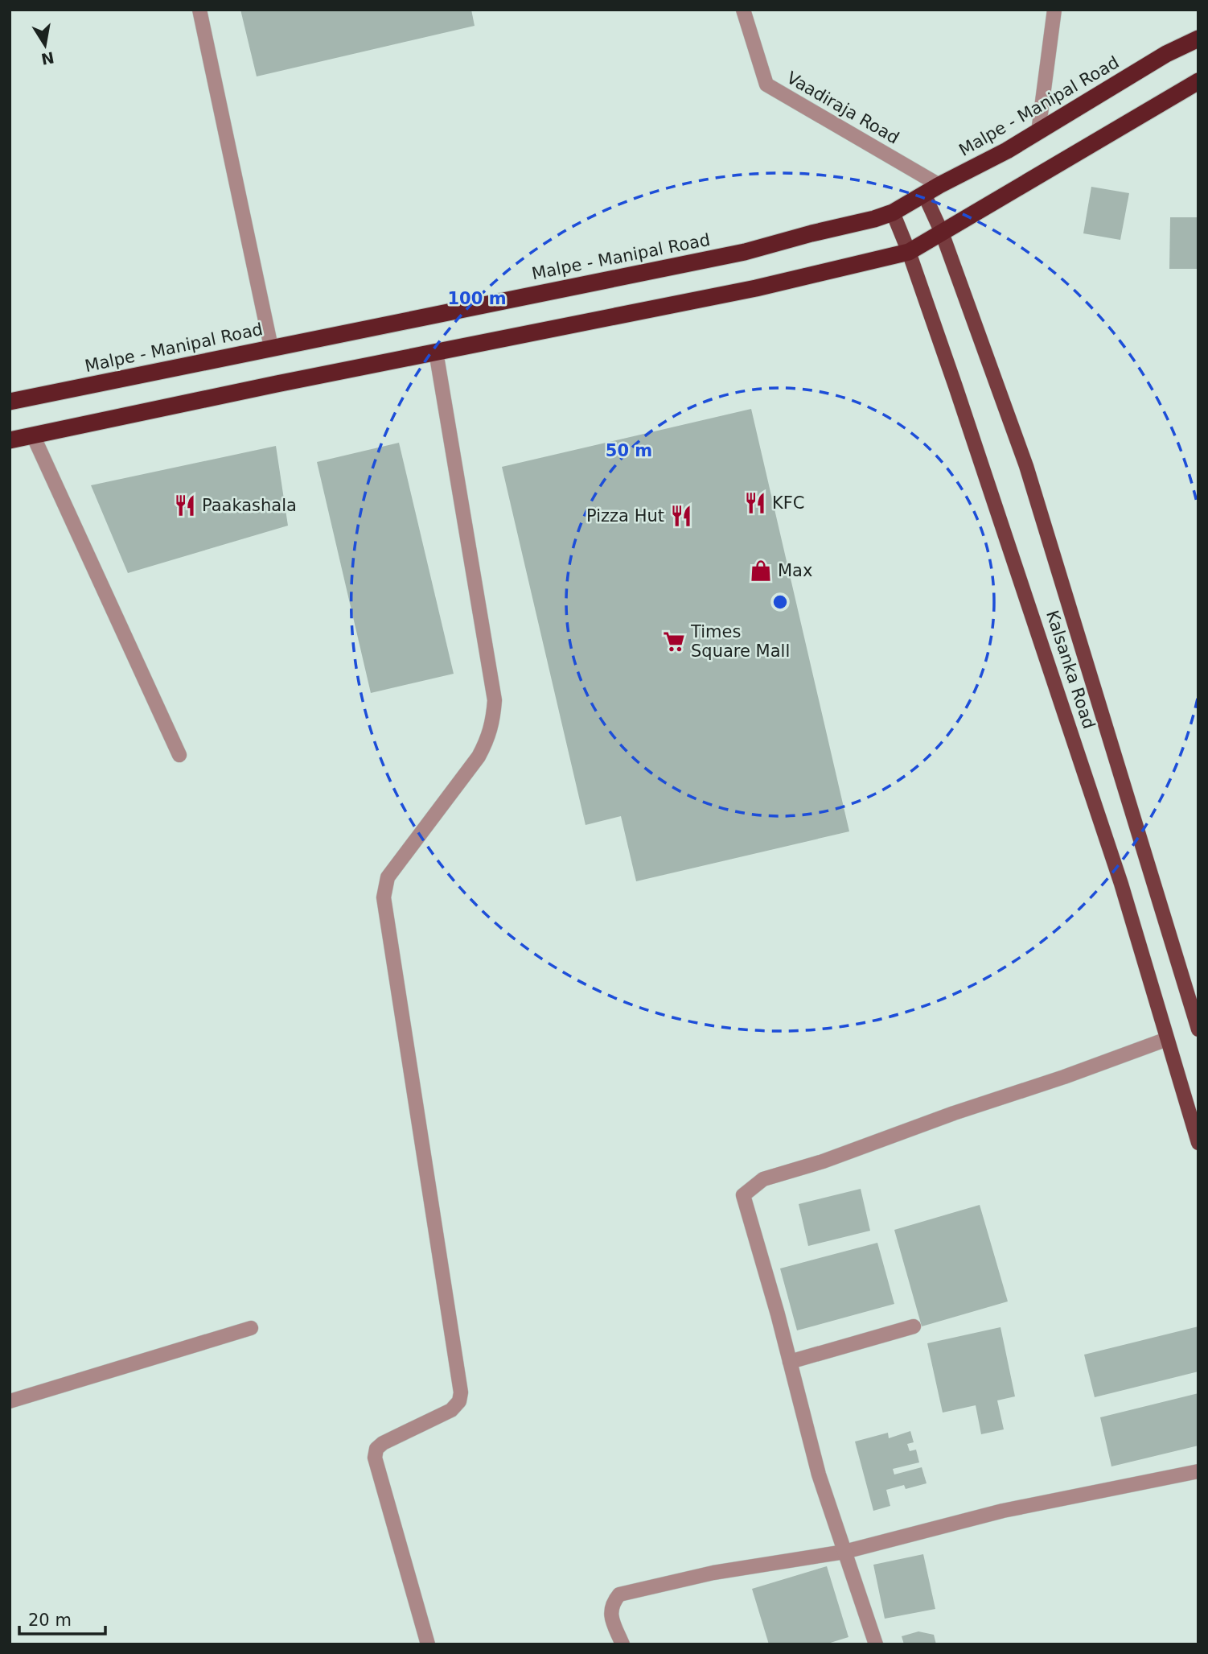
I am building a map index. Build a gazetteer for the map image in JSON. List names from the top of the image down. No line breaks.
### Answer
{"streets":{"highway":["Malpe - Manipal Road"],"main road":["Kalsanka Road"],"street":["Vaadiraja Road"]},"crossings":[["Malpe - Manipal Road","Vaadiraja Road"],["Malpe - Manipal Road","Kalsanka Road"]],"places":{"restaurant":["KFC","Paakashala","Pizza Hut"],"shop":["Max"],"supermarket":["Times Square Mall"]},"scale_bar":"20 m","north":"bottom","rings":["100 m","50 m"]}
